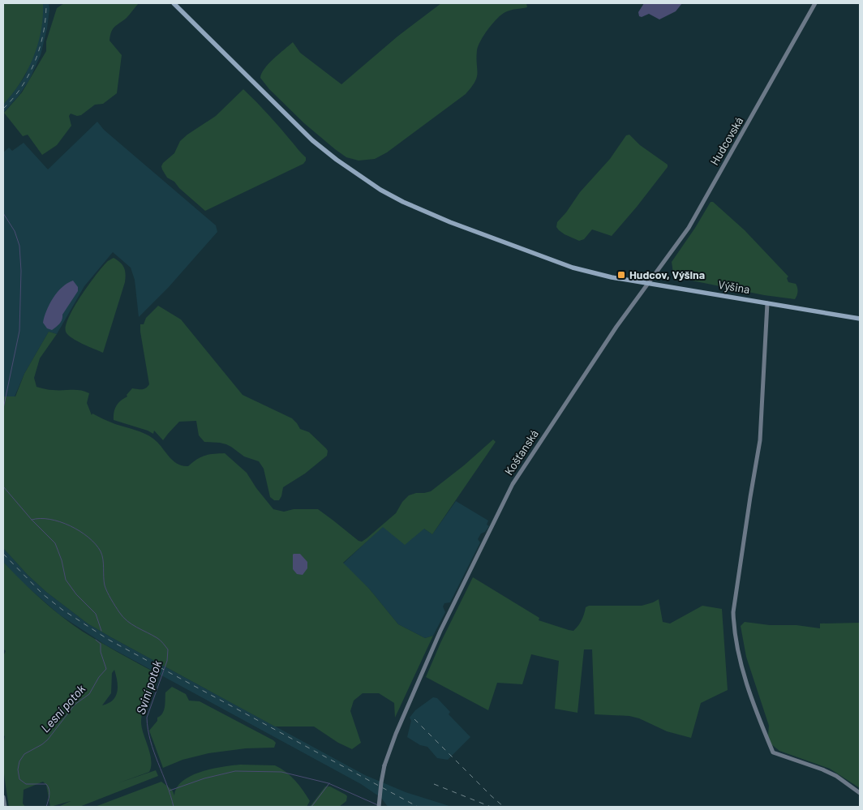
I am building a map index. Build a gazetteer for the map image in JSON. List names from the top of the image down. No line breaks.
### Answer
{"streets":{"main road":["Výšina"],"street":["Hudcovská","Košťanská"]},"crossings":[["Hudcovská","Výšina"],["Hudcovská","Košťanská"],["Výšina","Košťanská"]],"water":["Sviní potok","Lesní potok"],"places":{"transit":["Hudcov, Výšina"]}}
